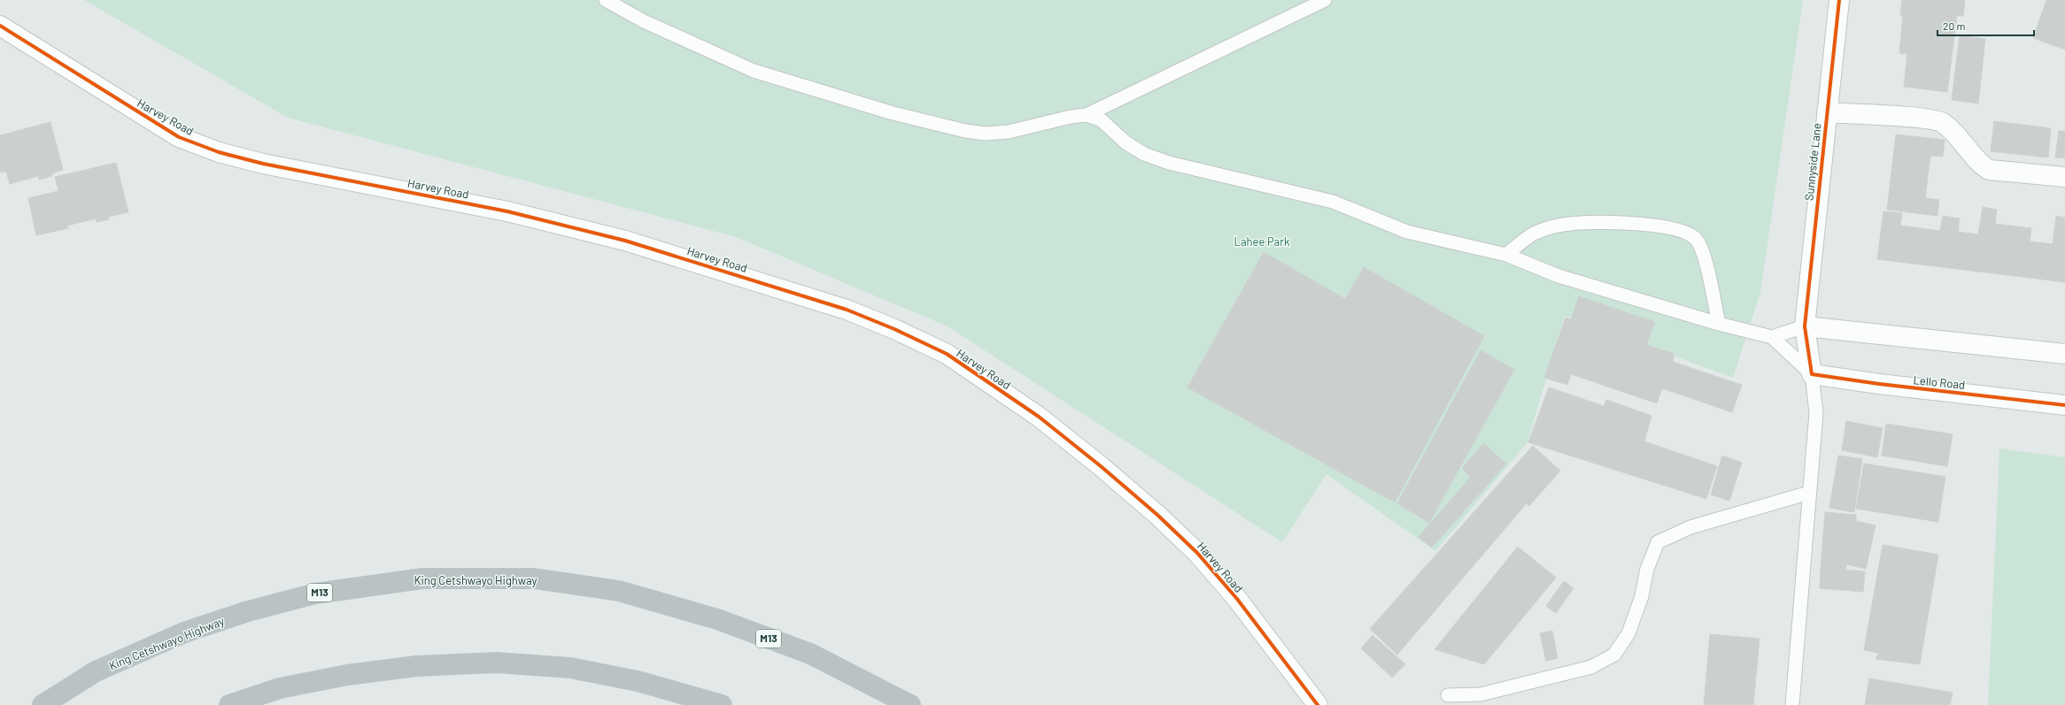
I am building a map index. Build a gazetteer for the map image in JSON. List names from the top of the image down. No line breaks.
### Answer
{"streets":{"highway":["King Cetshwayo Highway","M13"],"street":["Harvey Road","Sunnyside Lane","Lello Road"]},"crossings":[["Sunnyside Lane","Lello Road"]],"parks":["Lahee Park"],"scale_bar":"20 m"}
